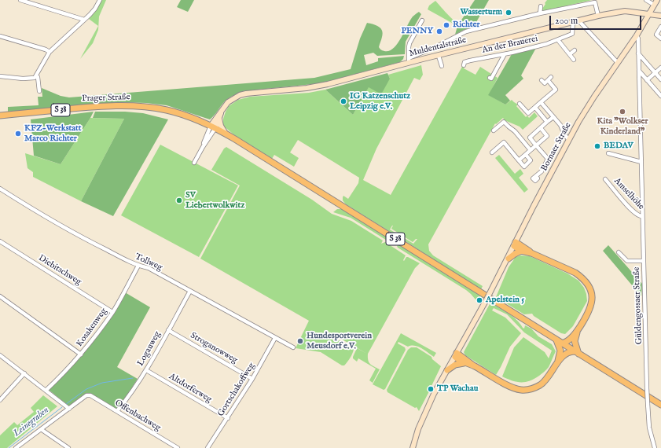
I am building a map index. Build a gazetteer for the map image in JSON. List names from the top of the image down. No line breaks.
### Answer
{"streets":{"main road":["Muldentalstraße","Prager Straße","S 38","Bornaer Straße"],"street":["An der Brauerei","Amselhöhe","Tollweg","Diebitschweg","Güldengossaer Straße","Kosakenweg","Stroganowweg","Logauweg","Altdorferweg","Gortschakoffweg","Offenbachweg"]},"crossings":[["An der Brauerei","Muldentalstraße"],["Muldentalstraße","Prager Straße"],["Muldentalstraße","S 38"],["Muldentalstraße","Bornaer Straße"],["Prager Straße","S 38"],["Bornaer Straße","Güldengossaer Straße"],["Amselhöhe","Güldengossaer Straße"],["Tollweg","Kosakenweg"],["Tollweg","Logauweg"],["Tollweg","Gortschakoffweg"],["Diebitschweg","Kosakenweg"],["Stroganowweg","Logauweg"],["Stroganowweg","Gortschakoffweg"],["Logauweg","Altdorferweg"],["Logauweg","Offenbachweg"],["Altdorferweg","Gortschakoffweg"]],"water":["Leinegraben"],"places":["Wasserturm","Richter","PENNY","IG Katzenschutz Leipzig e.V.","Kita \"Wolkser Kinderland\"","KFZ-Werkstatt Marco Richter","BEDAV","SV Liebertwolkwitz","Apelstein 5","Hundesportverein Meusdorf e.V.","TP Wachau"],"scale_bar":"200 m"}
